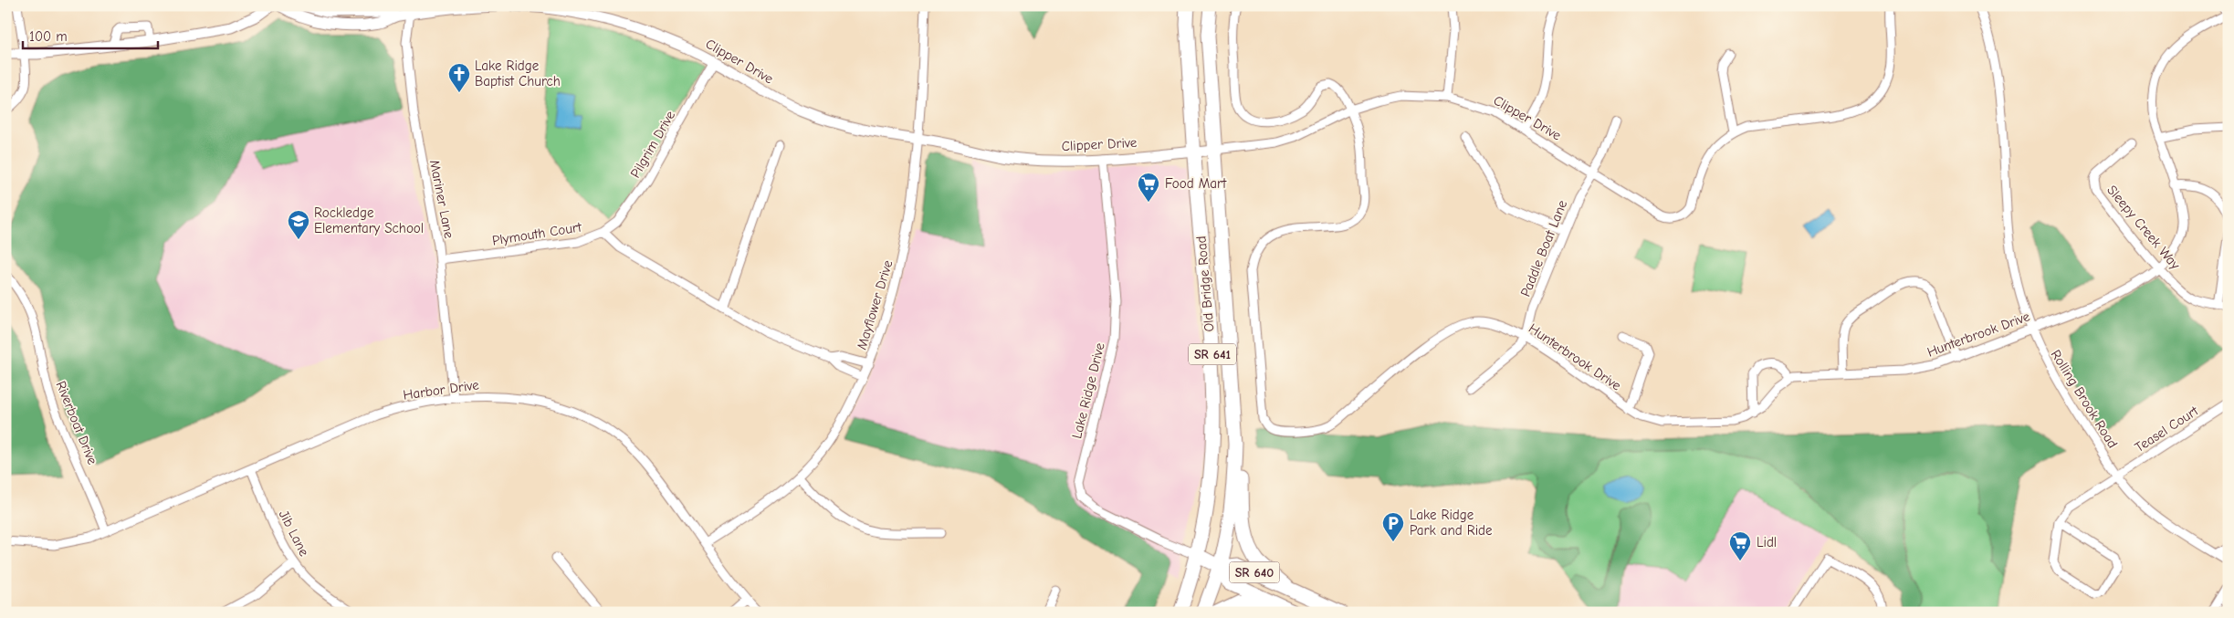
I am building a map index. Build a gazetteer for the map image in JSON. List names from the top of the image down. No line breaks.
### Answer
{"streets":{"main road":["Old Bridge Road","SR 641","SR 640"],"street":["Clipper Drive","Pilgrim Drive","Mariner Lane","Sleepy Creek Way","Plymouth Court","Paddle Boat Lane","Mayflower Drive","Hunterbrook Drive","Harbor Drive","Lake Ridge Drive","Rolling Brook Road","Riverboat Drive","Teasel Court","Jib Lane"]},"crossings":[["Clipper Drive","Pilgrim Drive"],["Clipper Drive","Paddle Boat Lane"],["Clipper Drive","Old Bridge Road"],["Clipper Drive","Mayflower Drive"],["Clipper Drive","Hunterbrook Drive"],["Clipper Drive","Lake Ridge Drive"],["Pilgrim Drive","Plymouth Court"],["Mariner Lane","Plymouth Court"],["Mariner Lane","Harbor Drive"],["Sleepy Creek Way","Hunterbrook Drive"],["Paddle Boat Lane","Hunterbrook Drive"],["Old Bridge Road","Lake Ridge Drive"],["Old Bridge Road","SR 640"],["Mayflower Drive","Harbor Drive"],["Hunterbrook Drive","Rolling Brook Road"],["Harbor Drive","Riverboat Drive"],["Harbor Drive","Jib Lane"],["Lake Ridge Drive","SR 640"],["Rolling Brook Road","Teasel Court"]],"places":{"church":["Lake Ridge Baptist Church"],"supermarket":["Food Mart","Lidl"],"school or university":["Rockledge Elementary School"],"parking":["Lake Ridge Park and Ride"]},"scale_bar":"100 m"}
